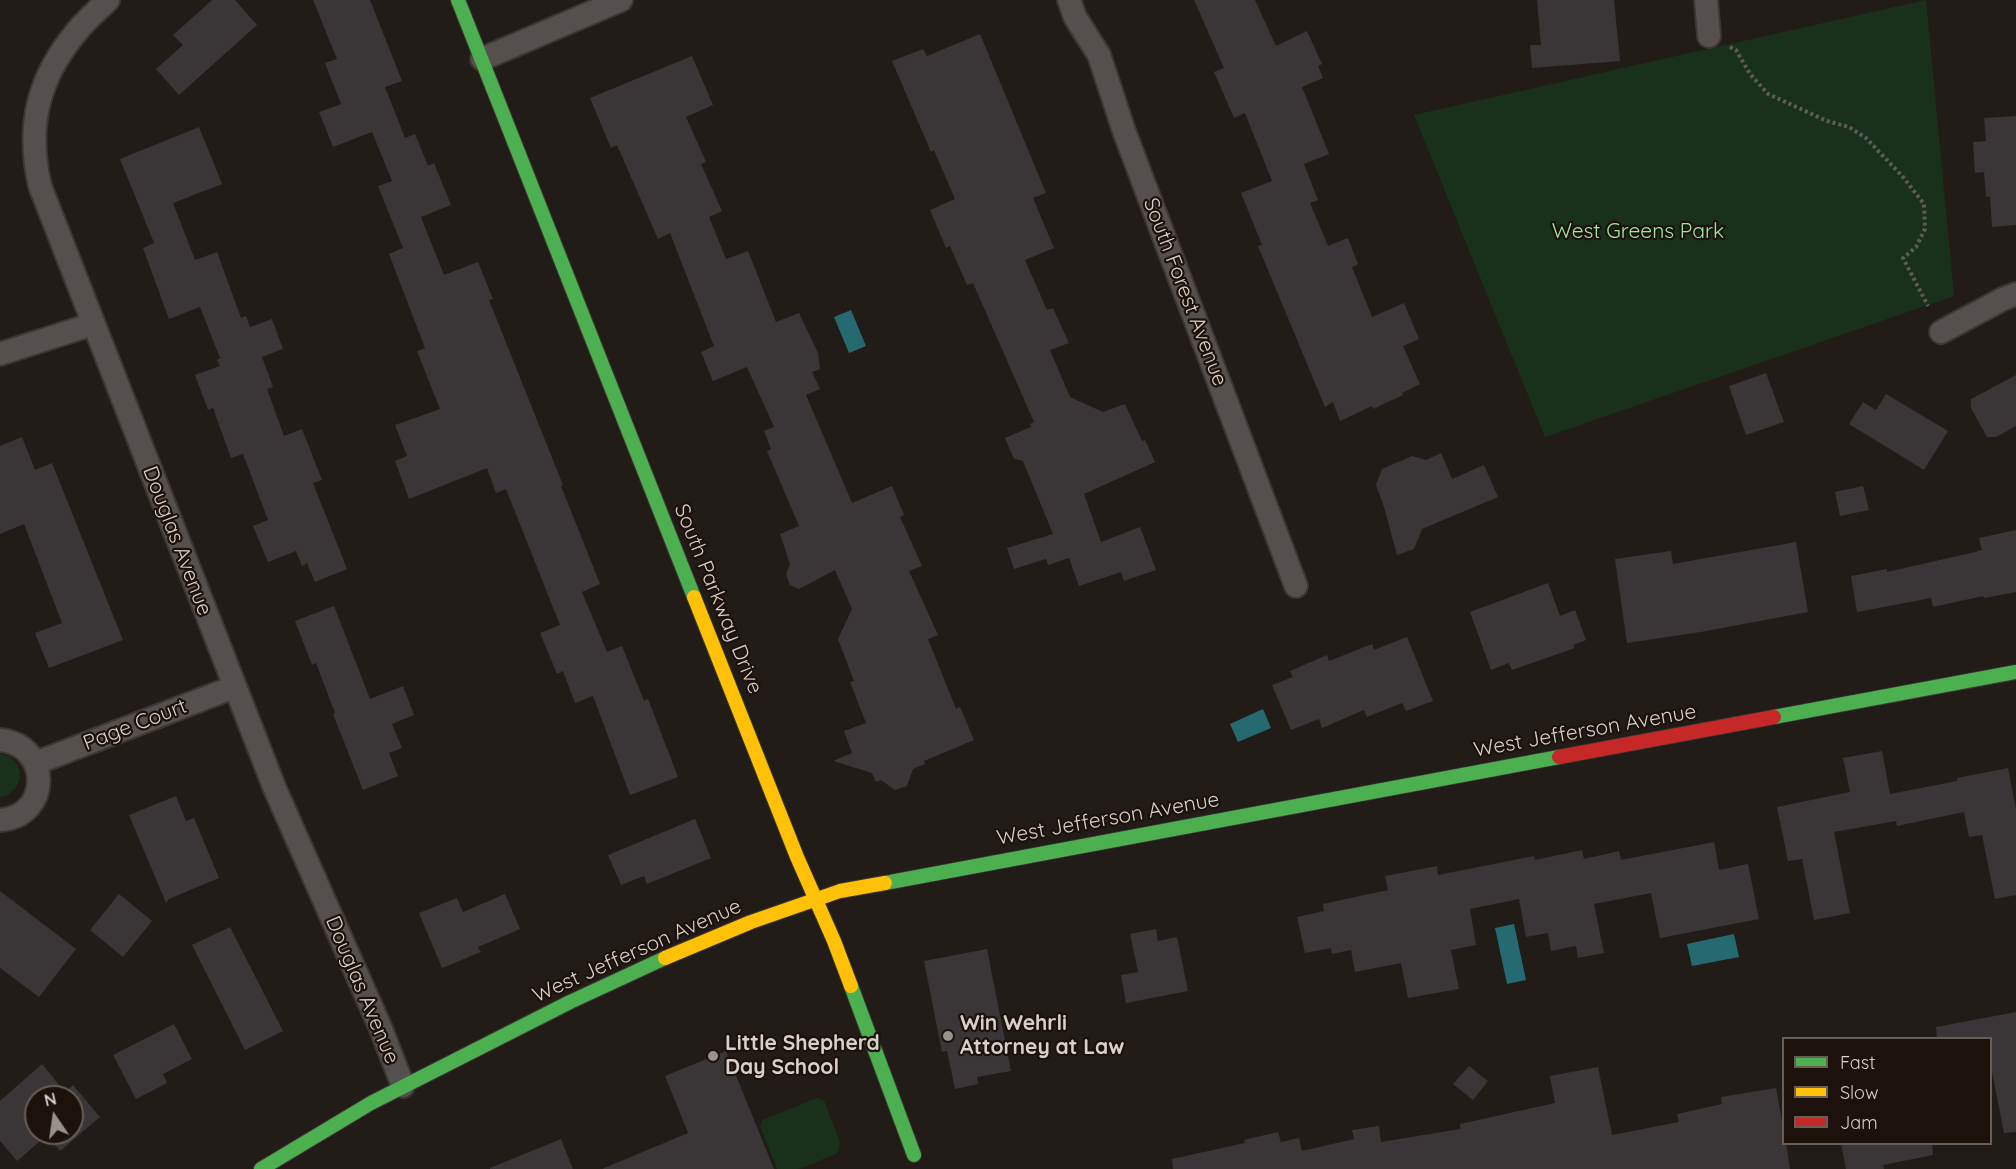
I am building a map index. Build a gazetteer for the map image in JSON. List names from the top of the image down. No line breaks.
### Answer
{"streets":{"street":["South Forest Avenue","Douglas Avenue","South Parkway Drive","Page Court","West Jefferson Avenue"]},"crossings":[["Douglas Avenue","Page Court"],["Douglas Avenue","West Jefferson Avenue"],["South Parkway Drive","West Jefferson Avenue"]],"parks":["West Greens Park"],"places":["Win Wehrli Attorney at Law","Little Shepherd Day School"],"legend":["Fast","Slow","Jam"],"north":"top"}
